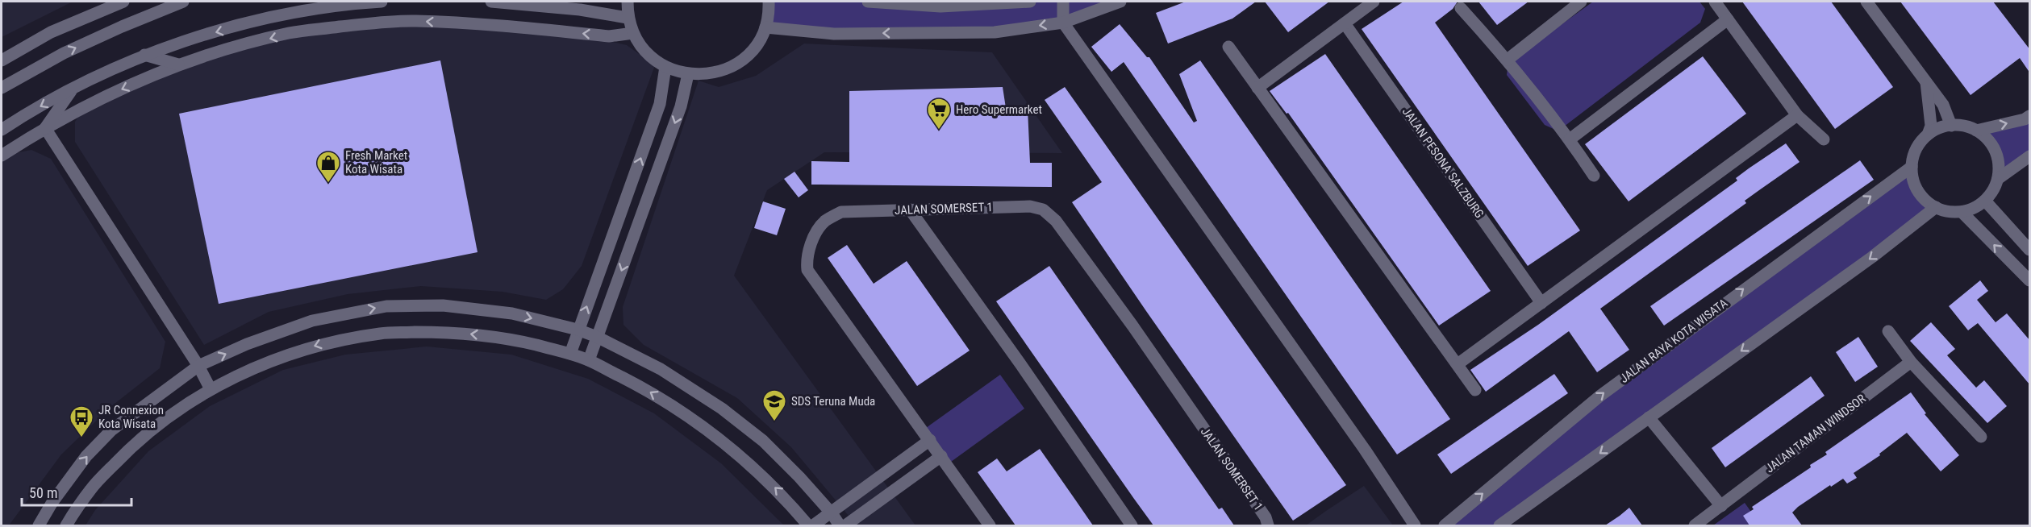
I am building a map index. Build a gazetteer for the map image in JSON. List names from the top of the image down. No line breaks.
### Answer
{"streets":{"street":["JALAN PESONA SALZBURG","JALAN SOMERSET 1","JALAN RAYA KOTA WISATA","JALAN TAMAN WINDSOR"]},"places":{"supermarket":["Hero Supermarket"],"shop":["Fresh Market Kota Wisata"],"school or university":["SDS Teruna Muda"],"bus stop":["JR Connexion Kota Wisata"]},"scale_bar":"50 m"}
